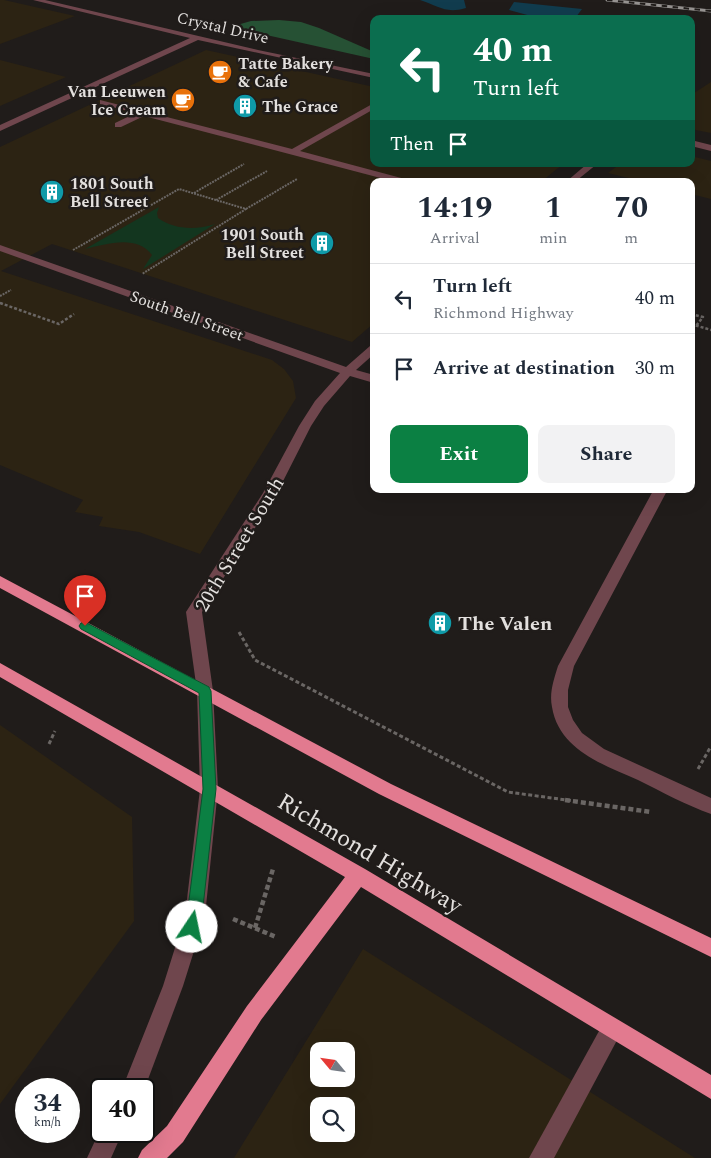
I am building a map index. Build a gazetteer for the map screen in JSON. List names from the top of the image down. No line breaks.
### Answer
{"streets":{"highway":["Richmond Highway"],"street":["Crystal Drive","South Bell Street","20th Street South"]},"crossings":[["South Bell Street","20th Street South"],["20th Street South","Richmond Highway"]],"places":{"cafe":["Tatte Bakery & Cafe","Van Leeuwen Ice Cream"],"building":["The Grace","1801 South Bell Street","1901 South Bell Street","The Valen"]},"north":"top left","page":{"turn":["40 m","Turn left"],"then":"Then","eta":["14:19","Arrival","1","min","70","m"],"list":[{"name":"Turn left","note":"Richmond Highway","value":"40 m"},{"name":"Arrive at destination","value":"30 m"}],"buttons":["Exit","Share"],"speed":"34 km/h","limit":"40"}}
